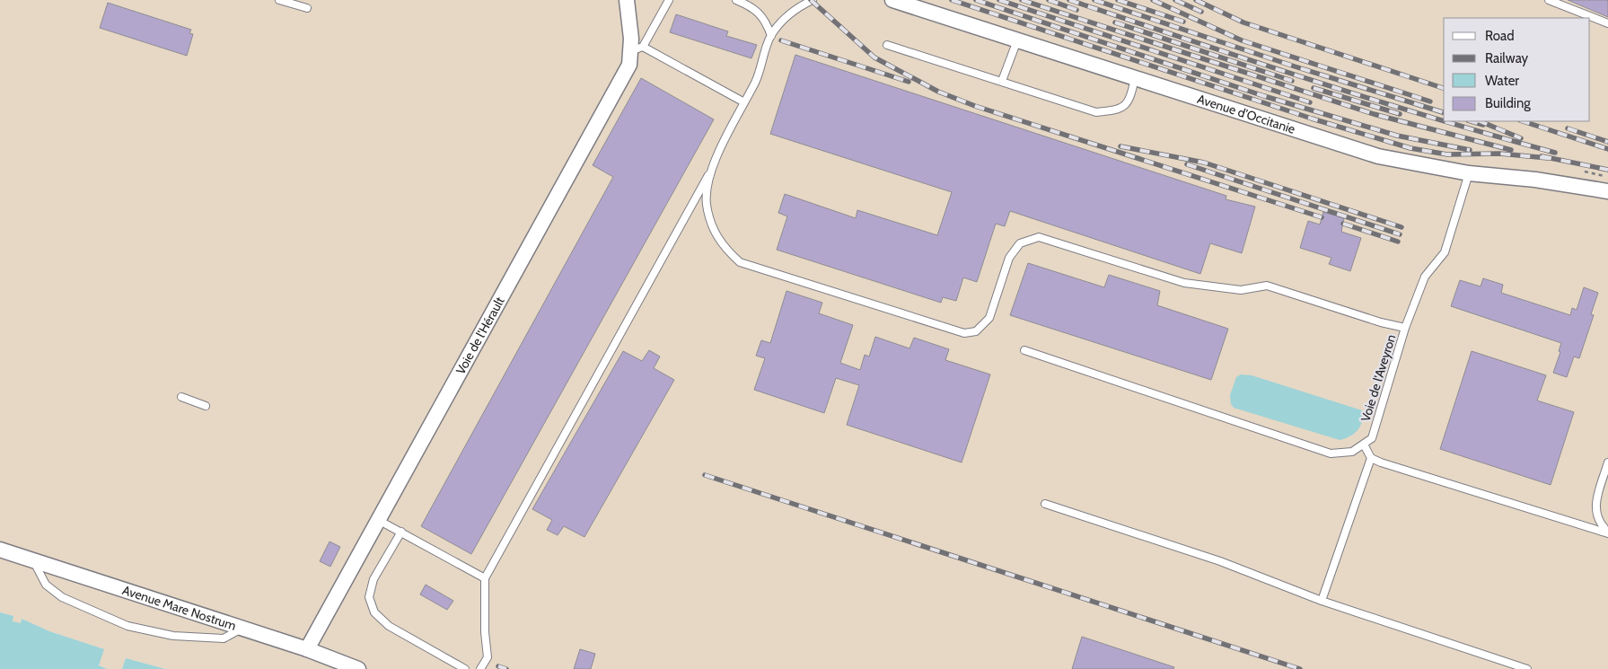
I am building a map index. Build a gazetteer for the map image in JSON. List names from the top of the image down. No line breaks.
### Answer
{"streets":{"street":["Avenue d'Occitanie","Voie de l'Hérault","Avenue Mare Nostrum"],"lane":["Voie de l'Aveyron"]},"crossings":[["Avenue d'Occitanie","Voie de l'Aveyron"],["Voie de l'Hérault","Avenue Mare Nostrum"]],"legend":["Road","Railway","Water","Building"]}
